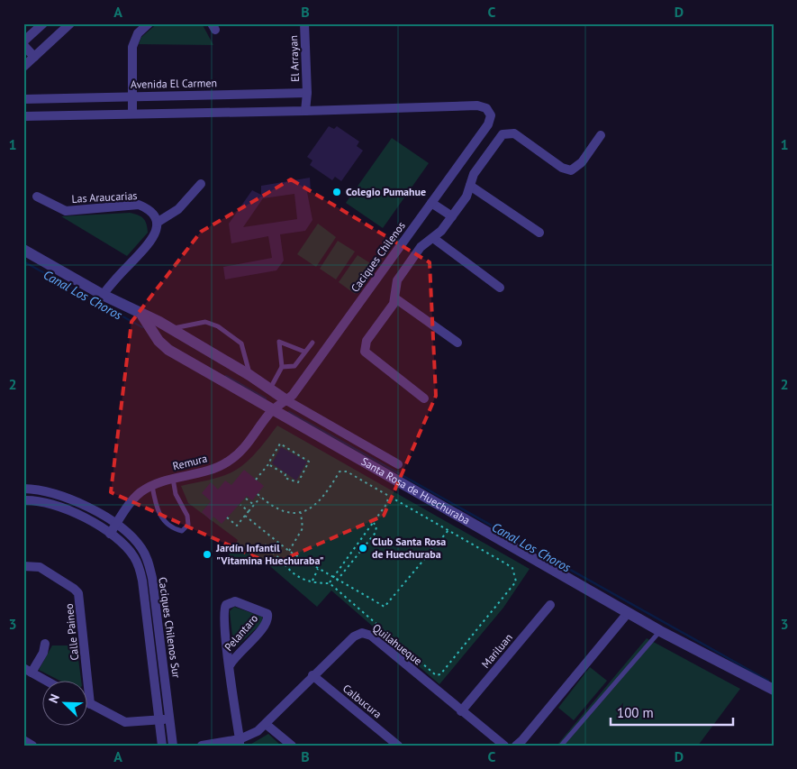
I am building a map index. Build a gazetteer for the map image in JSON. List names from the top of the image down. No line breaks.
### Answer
{"streets":{"street":["El Arrayan","Avenida El Carmen","Las Araucarias","Caciques Chilenos","Remura","Santa Rosa de Huechuraba","Caciques Chilenos Sur","Calle Paineo","Pelantaro","Quilahueque","Mariluan","Calbucura"]},"crossings":[["El Arrayan","Avenida El Carmen"],["Caciques Chilenos","Remura"],["Caciques Chilenos","Santa Rosa de Huechuraba"],["Remura","Santa Rosa de Huechuraba"],["Remura","Caciques Chilenos Sur"],["Pelantaro","Quilahueque"],["Quilahueque","Mariluan"],["Quilahueque","Calbucura"]],"water":["Canal Los Choros"],"places":["Colegio Pumahue","Club Santa Rosa de Huechuraba","Jardín Infantil \"Vitamina Huechuraba\""],"scale_bar":"100 m","north":"top left","grid":{"columns":["A","B","C","D"],"rows":["1","2","3"]}}
